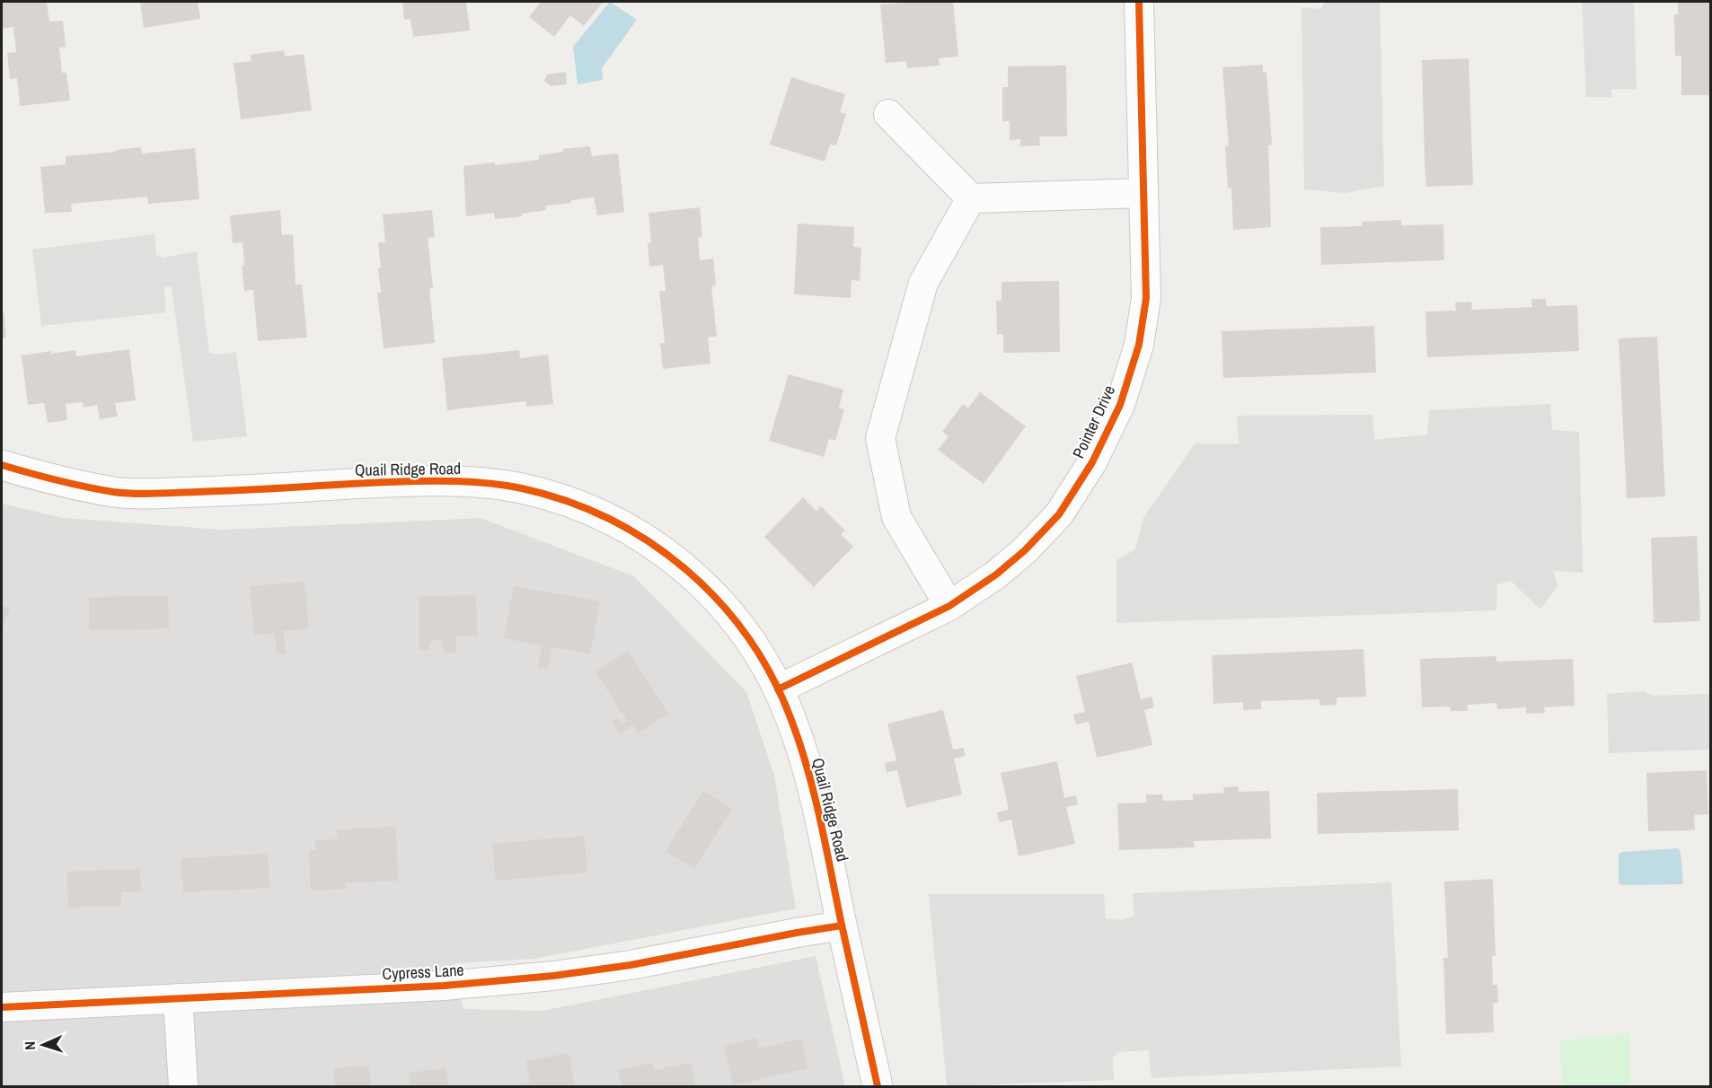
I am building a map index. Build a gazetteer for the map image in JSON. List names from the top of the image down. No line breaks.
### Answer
{"streets":{"street":["Pointer Drive","Quail Ridge Road","Cypress Lane"]},"crossings":[["Pointer Drive","Quail Ridge Road"],["Quail Ridge Road","Cypress Lane"]],"north":"left"}
